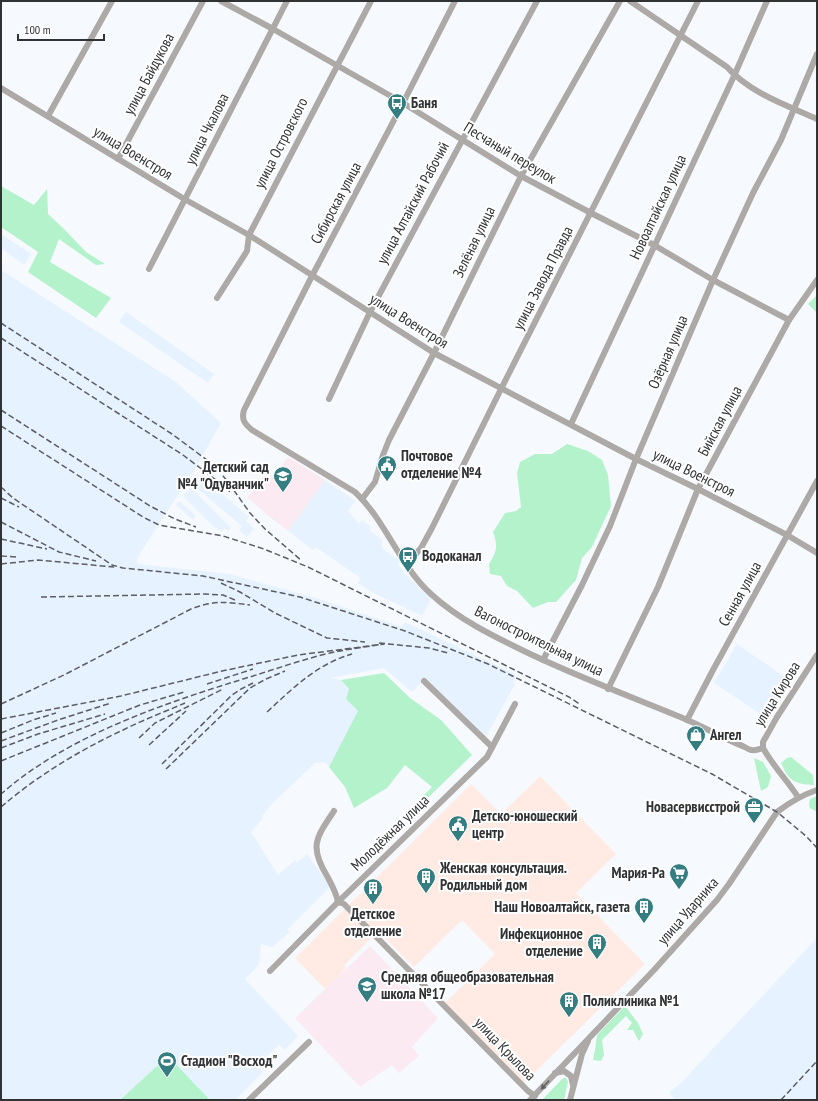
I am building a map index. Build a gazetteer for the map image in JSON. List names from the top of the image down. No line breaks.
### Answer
{"streets":{"street":["улица Байдукова","улица Чкалова","улица Островского","улица Военстроя","Песчаный переулок","Сибирская улица","улица Алтайский Рабочий","Новоалтайская улица","Зелёная улица","улица Завода Правда","Озёрная улица","Бийская улица","Сенная улица","Вагоностроительная улица","улица Кирова","Молодёжная улица","улица Ударника","улица Крылова"]},"crossings":[["улица Байдукова","улица Военстроя"],["улица Чкалова","улица Военстроя"],["улица Чкалова","Песчаный переулок"],["улица Островского","улица Военстроя"],["улица Островского","Песчаный переулок"],["улица Военстроя","Сибирская улица"],["улица Военстроя","улица Алтайский Рабочий"],["улица Военстроя","Новоалтайская улица"],["улица Военстроя","Зелёная улица"],["улица Военстроя","улица Завода Правда"],["улица Военстроя","Озёрная улица"],["улица Военстроя","Бийская улица"],["улица Военстроя","Сенная улица"],["Песчаный переулок","Сибирская улица"],["Песчаный переулок","улица Алтайский Рабочий"],["Песчаный переулок","Новоалтайская улица"],["Песчаный переулок","Зелёная улица"],["Песчаный переулок","улица Завода Правда"],["Песчаный переулок","Озёрная улица"],["Песчаный переулок","Бийская улица"],["Сибирская улица","Вагоностроительная улица"],["Зелёная улица","Вагоностроительная улица"],["улица Завода Правда","Вагоностроительная улица"],["Озёрная улица","Вагоностроительная улица"],["Бийская улица","Вагоностроительная улица"],["Сенная улица","Вагоностроительная улица"],["Вагоностроительная улица","улица Кирова"],["Молодёжная улица","улица Крылова"],["улица Ударника","улица Крылова"]],"places":{"bus stop":["Баня","Водоканал"],"public building":["Почтовое отделение №4","Детско-юношеский центр"],"school or university":["Детский сад №4 \"Одуванчик\"","Средняя общеобразовательная школа №17"],"shop":["Ангел"],"office":["Новасервисстрой"],"supermarket":["Мария-Ра"],"building":["Женская консультация. Родильный дом","Детское отделение","Наш Новоалтайск, газета","Инфекционное отделение","Поликлиника №1"],"sports":["Стадион \"Восход\""]},"scale_bar":"100 m"}
